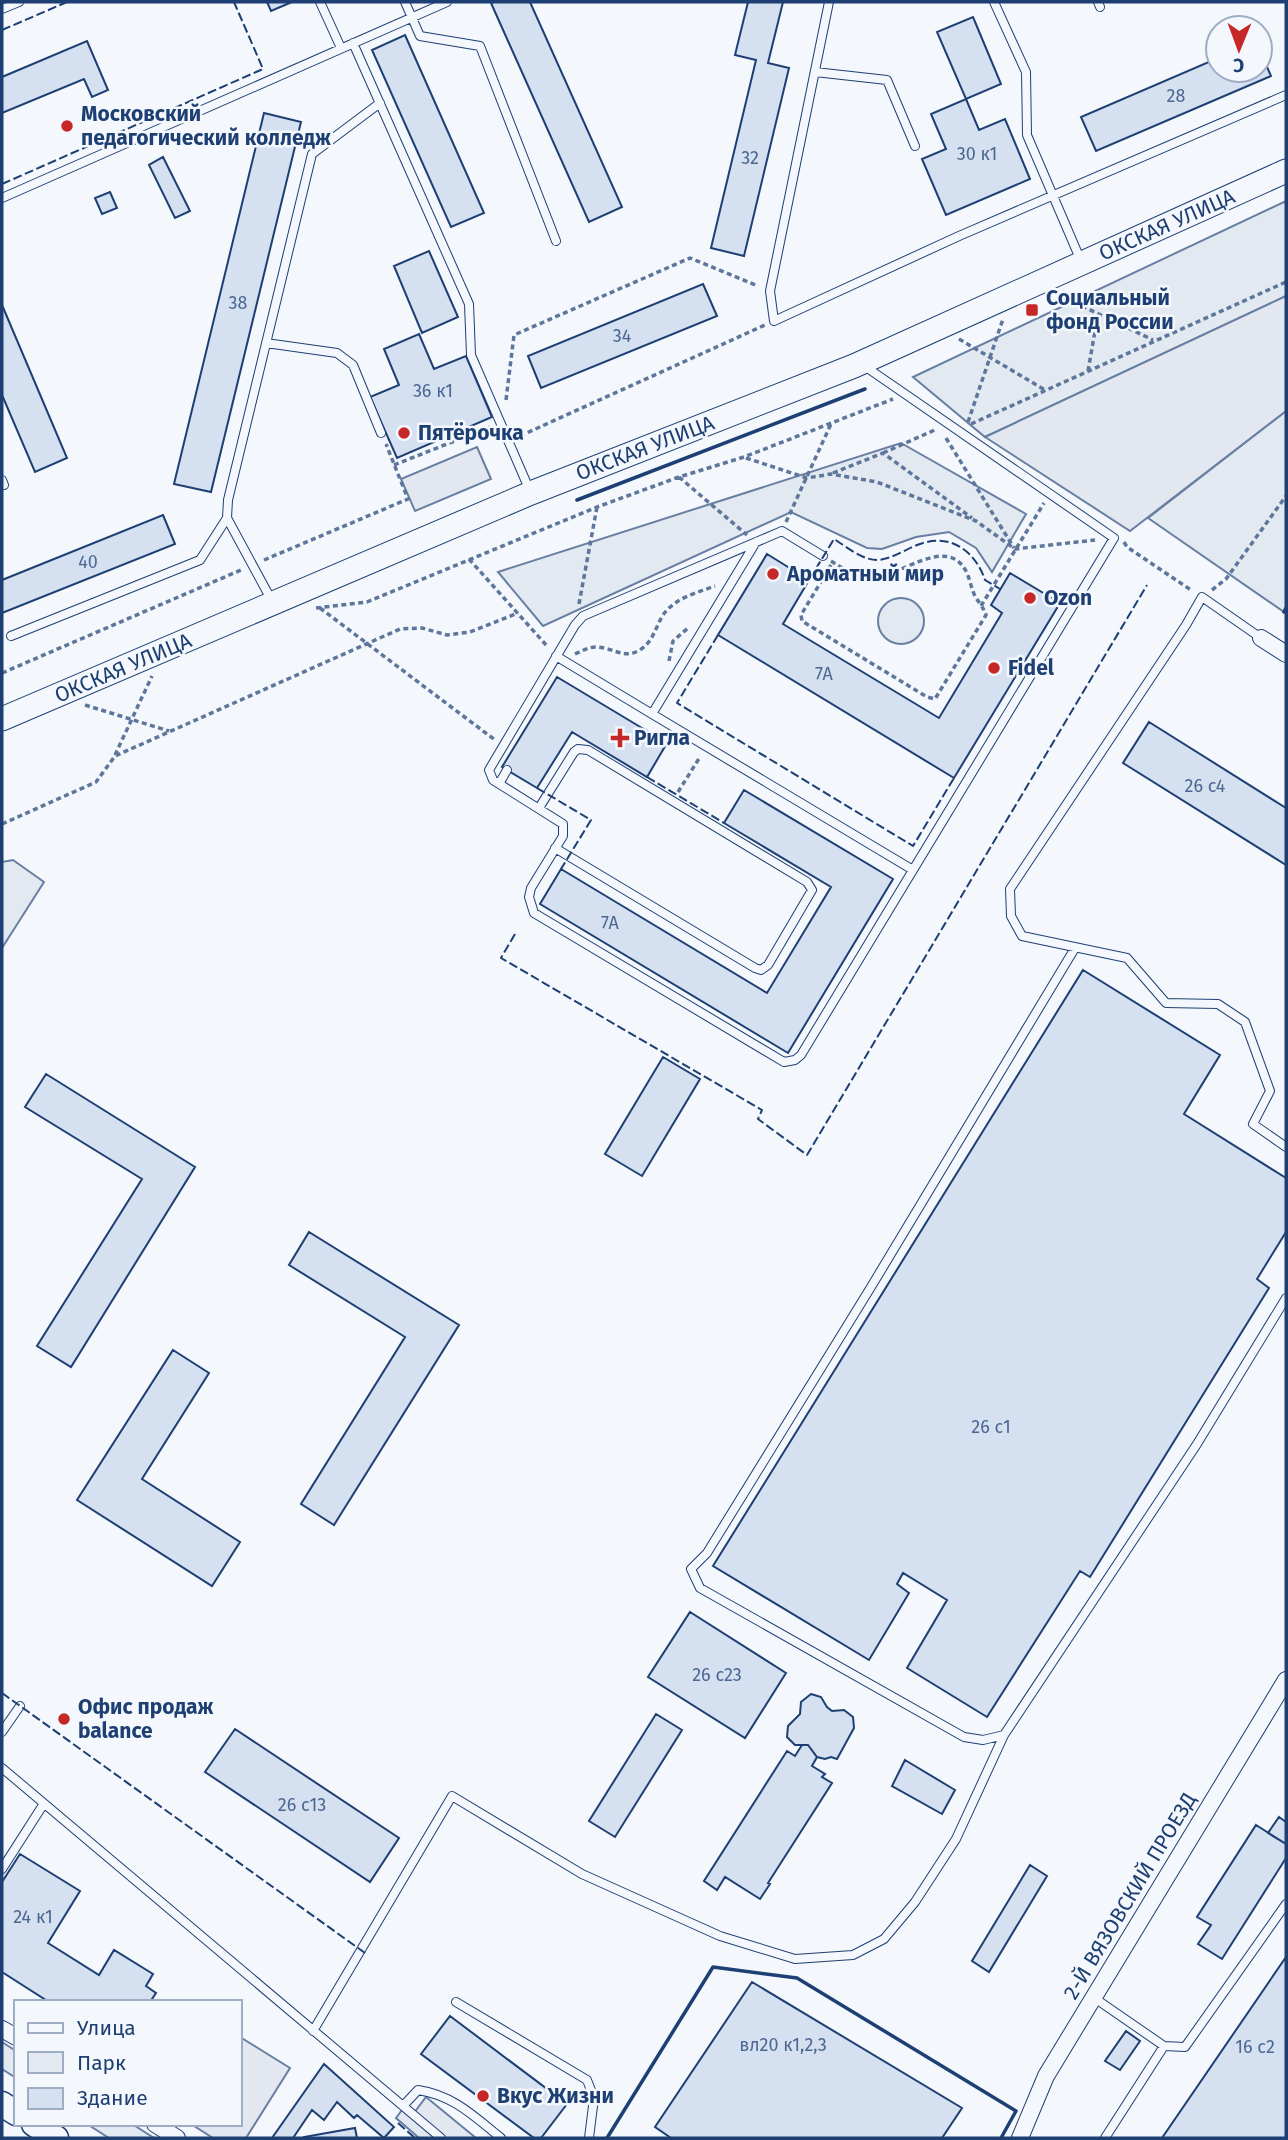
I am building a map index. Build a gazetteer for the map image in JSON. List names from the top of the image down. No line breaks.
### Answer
{"streets":{"main road":["ОКСКАЯ УЛИЦА"],"street":["2-Й ВЯЗОВСКИЙ ПРОЕЗД"]},"places":{"other":["Московский педагогический колледж","Пятёрочка","Ароматный мир","Ozon","Fidel","Офис продаж balance","Вкус Жизни"],"transit":["Социальный фонд России"],"health":["Ригла"]},"house_numbers":["28","30 к1","32","38","34","36 к1","40","7А","26 с4","7А","26 с1","26 с23","26 с13","24 к1","вл20 к1,2,3","16 c2"],"legend":["Улица","Парк","Здание"],"north":"bottom"}
